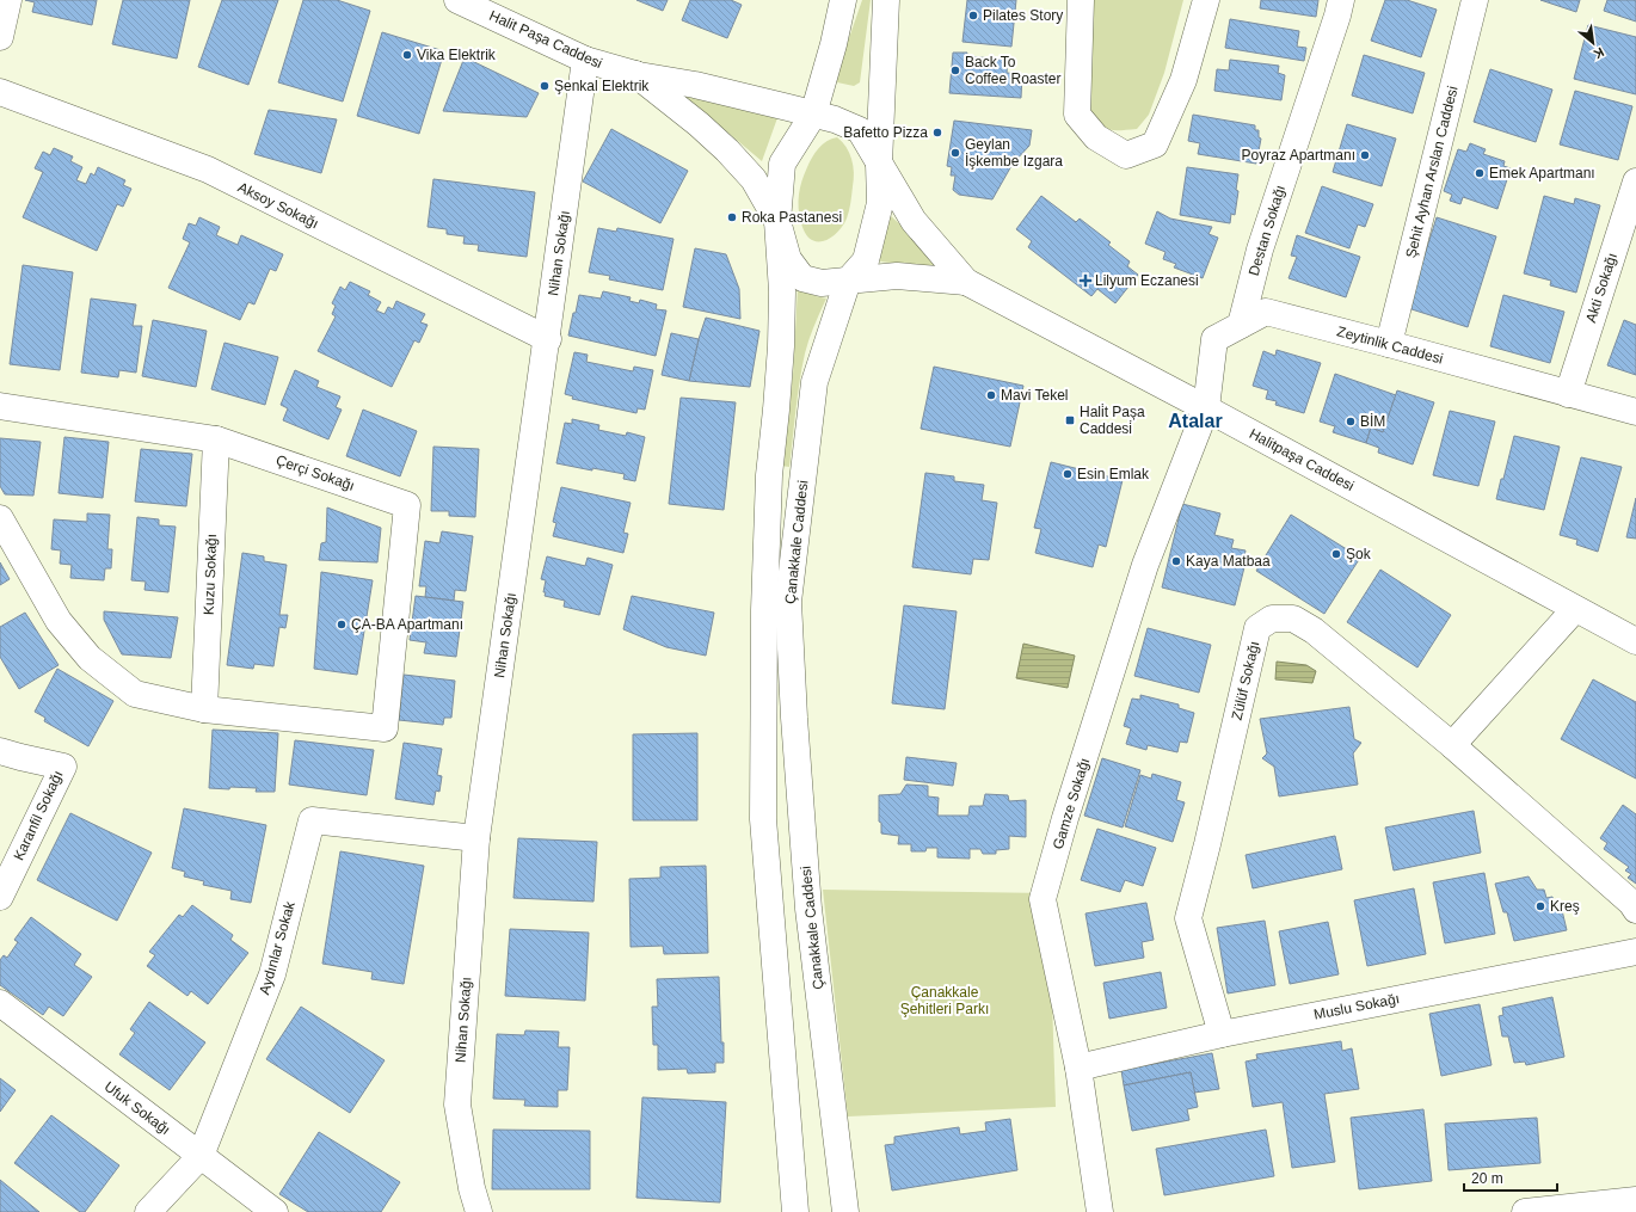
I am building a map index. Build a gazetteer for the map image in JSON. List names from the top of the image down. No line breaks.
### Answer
{"streets":{"street":["Halit Paşa Caddesi","Şehit Ayhan Arslan Caddesi","Aksoy Sokağı","Destan Sokağı","Nihan Sokağı","Akti Sokağı","Zeytinlik Caddesi","Halitpaşa Caddesi","Çerçi Sokağı","Çanakkale Caddesi","Kuzu Sokağı","Zülüf Sokağı","Gamze Sokağı","Karanfil Sokağı","Aydınlar Sokak","Muslu Sokağı","Ufuk Sokağı"]},"crossings":[["Halit Paşa Caddesi","Nihan Sokağı"],["Halit Paşa Caddesi","Çanakkale Caddesi"],["Şehit Ayhan Arslan Caddesi","Zeytinlik Caddesi"],["Aksoy Sokağı","Nihan Sokağı"],["Destan Sokağı","Zeytinlik Caddesi"],["Nihan Sokağı","Aydınlar Sokak"],["Akti Sokağı","Zeytinlik Caddesi"],["Zeytinlik Caddesi","Halitpaşa Caddesi"],["Zeytinlik Caddesi","Gamze Sokağı"],["Halitpaşa Caddesi","Gamze Sokağı"],["Çerçi Sokağı","Kuzu Sokağı"],["Zülüf Sokağı","Muslu Sokağı"],["Gamze Sokağı","Muslu Sokağı"],["Aydınlar Sokak","Ufuk Sokağı"]],"districts":["Atalar"],"parks":["Çanakkale Şehitleri Parkı"],"places":{"other":["Pilates Story","Vika Elektrik","Back To Coffee Roaster","Şenkal Elektrik","Bafetto Pizza","Geylan İşkembe Izgara","Poyraz Apartmanı","Emek Apartmanı","Roka Pastanesi","Mavi Tekel","BİM","Esin Emlak","Şok","Kaya Matbaa","ÇA-BA Apartmanı","Kreş"],"health":["Lilyum Eczanesi"],"transit":["Hali̇t Paşa Caddesi̇"]},"scale_bar":"20 m","north":"bottom right"}
